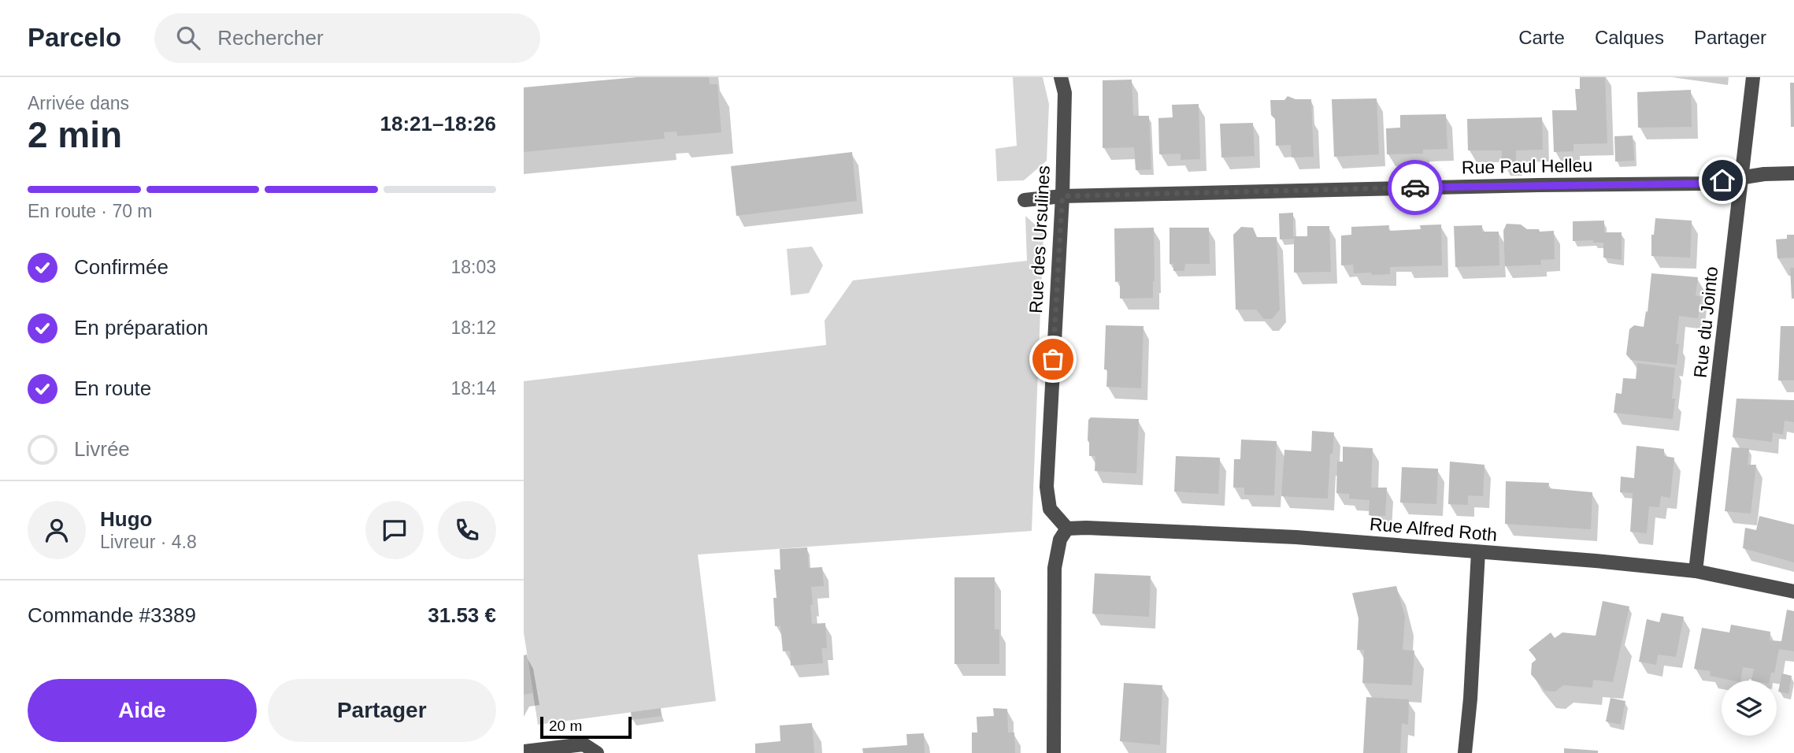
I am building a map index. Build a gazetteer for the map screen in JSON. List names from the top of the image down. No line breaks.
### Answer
{"streets":{"street":["Rue Paul Helleu","Rue des Ursulines","Rue du Jointo","Rue Alfred Roth"]},"crossings":[["Rue Paul Helleu","Rue des Ursulines"],["Rue Paul Helleu","Rue du Jointo"],["Rue des Ursulines","Rue Alfred Roth"],["Rue du Jointo","Rue Alfred Roth"]],"scale_bar":"20 m","page":{"header":"Parcelo","search":"Rechercher","nav":["Carte","Calques","Partager"],"heading":["2 min","Arrivée dans","18:21–18:26"],"panel":["Hugo","Livreur · 4.8","Commande #3389","31.53 €"],"bar":"En route · 70 m","list":[["Confirmée","18:03"],["En préparation","18:12"],["En route","18:14"],"Livrée"],"buttons":["Aide","Partager"],"scale":"20 m"}}
